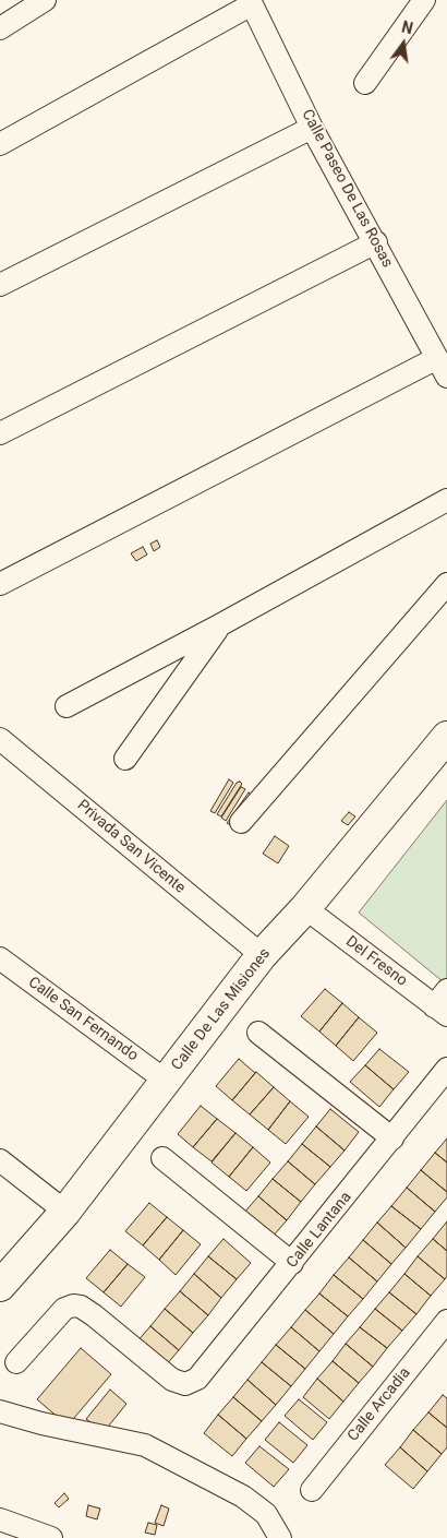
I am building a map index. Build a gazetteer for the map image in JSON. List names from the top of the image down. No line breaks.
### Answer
{"streets":{"street":["Calle Paseo De Las Rosas","Privada San Vicente","Del Fresno","Calle De Las Misiones","Calle San Fernando","Calle Lantana","Calle Arcadia"]},"crossings":[["Privada San Vicente","Calle De Las Misiones"],["Del Fresno","Calle De Las Misiones"],["Calle De Las Misiones","Calle San Fernando"]],"north":"top"}
